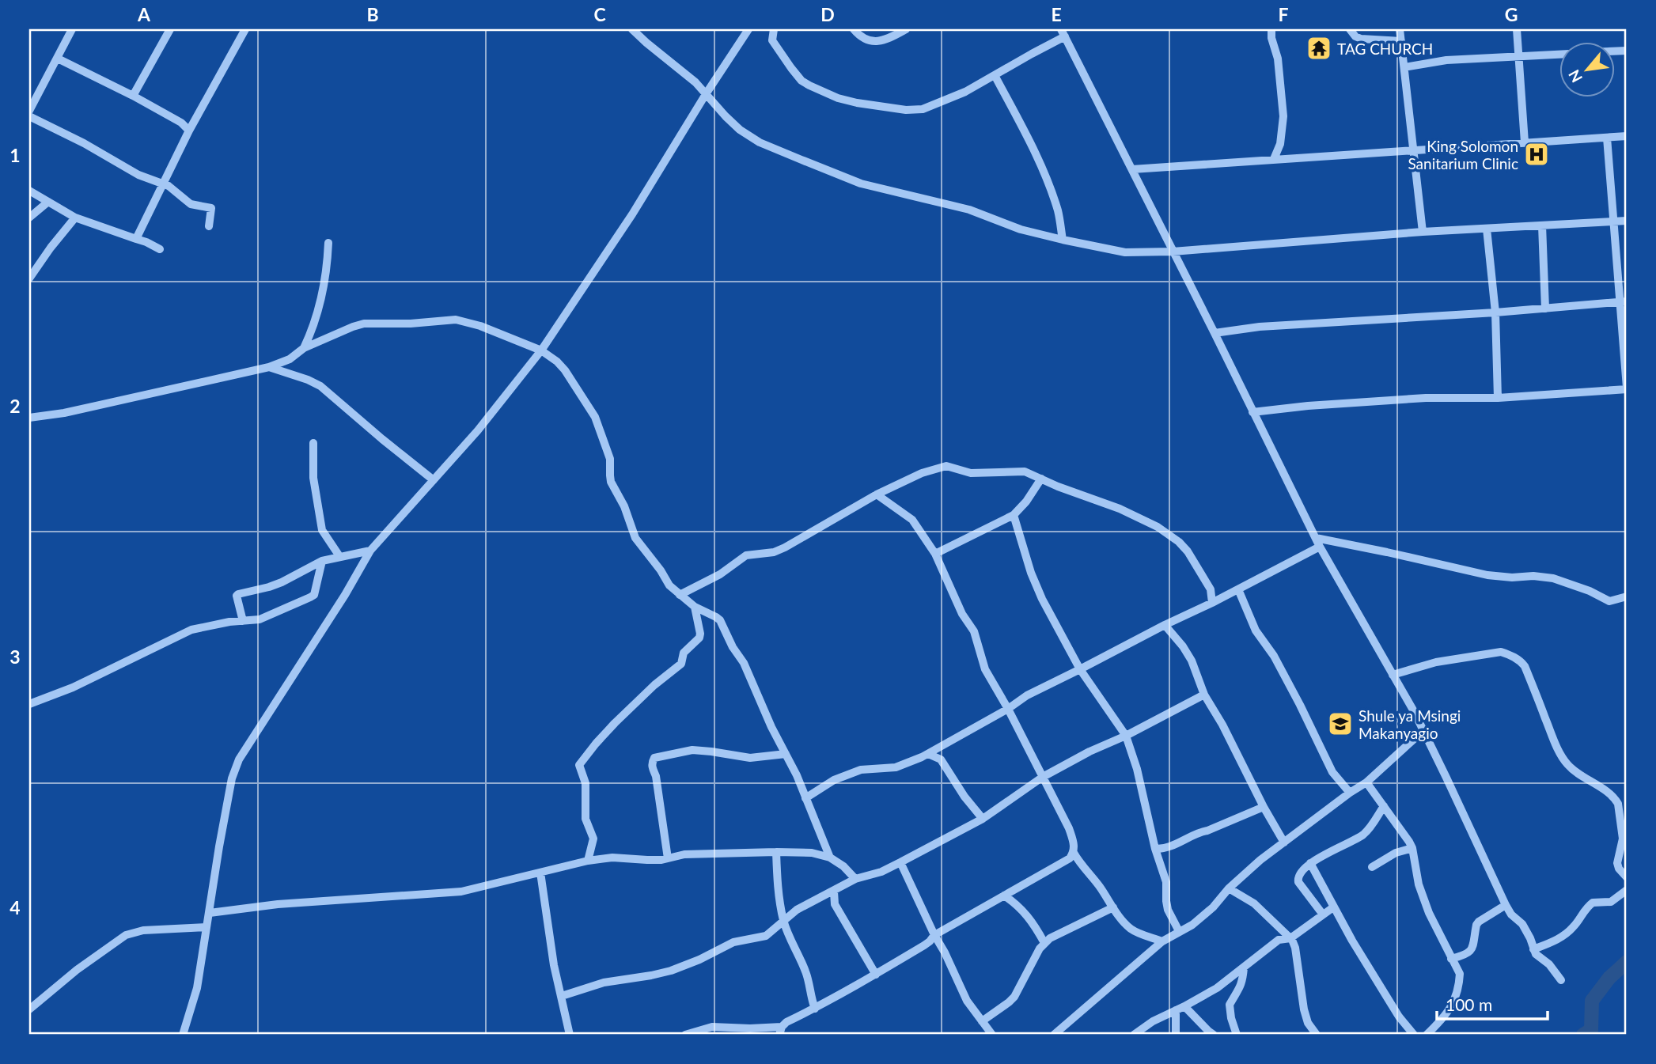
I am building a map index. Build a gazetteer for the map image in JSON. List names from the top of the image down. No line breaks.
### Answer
{"places":{"temple":["TAG CHURCH"],"hospital":["King Solomon Sanitarium Clinic"],"school or university":["Shule ya Msingi Makanyagio"]},"scale_bar":"100 m","north":"bottom left","grid":{"columns":["A","B","C","D","E","F","G"],"rows":["1","2","3","4"]}}
